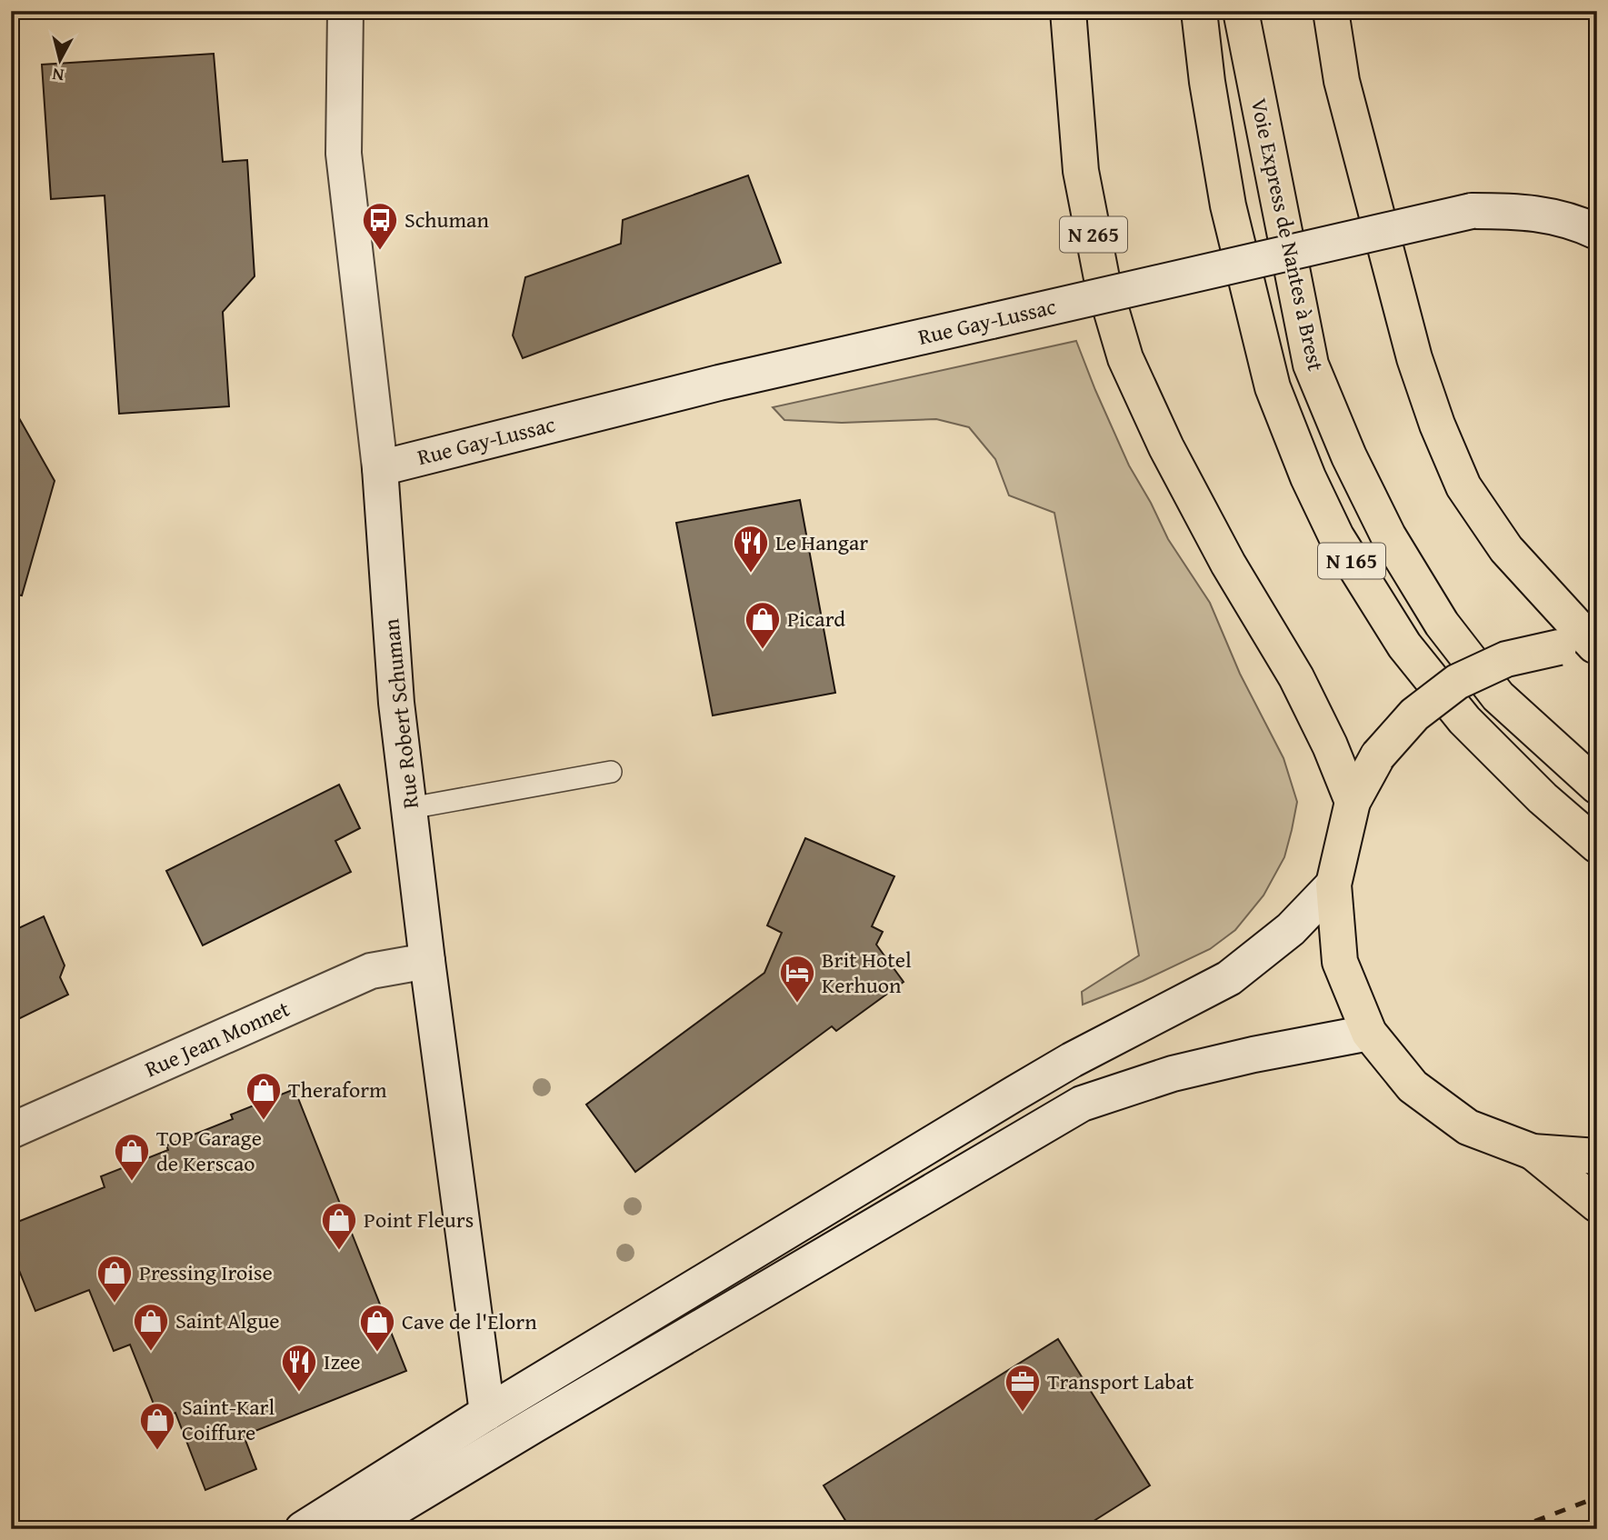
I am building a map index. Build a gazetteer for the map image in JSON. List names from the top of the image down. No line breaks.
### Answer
{"streets":{"highway":["N 265","Voie Express de Nantes à Brest","N 165"],"street":["Rue Gay-Lussac","Rue Robert Schuman","Rue Jean Monnet"]},"crossings":[["Rue Gay-Lussac","Rue Robert Schuman"],["Rue Robert Schuman","Rue Jean Monnet"]],"places":{"bus stop":["Schuman"],"restaurant":["Le Hangar","Izee"],"shop":["Picard","Theraform","TOP Garage de Kerscao","Point Fleurs","Pressing Iroise","Saint Algue","Cave de l'Elorn","Saint-Karl Coiffure"],"hotel":["Brit Hotel Kerhuon"],"office":["Transport Labat"]},"north":"bottom"}
